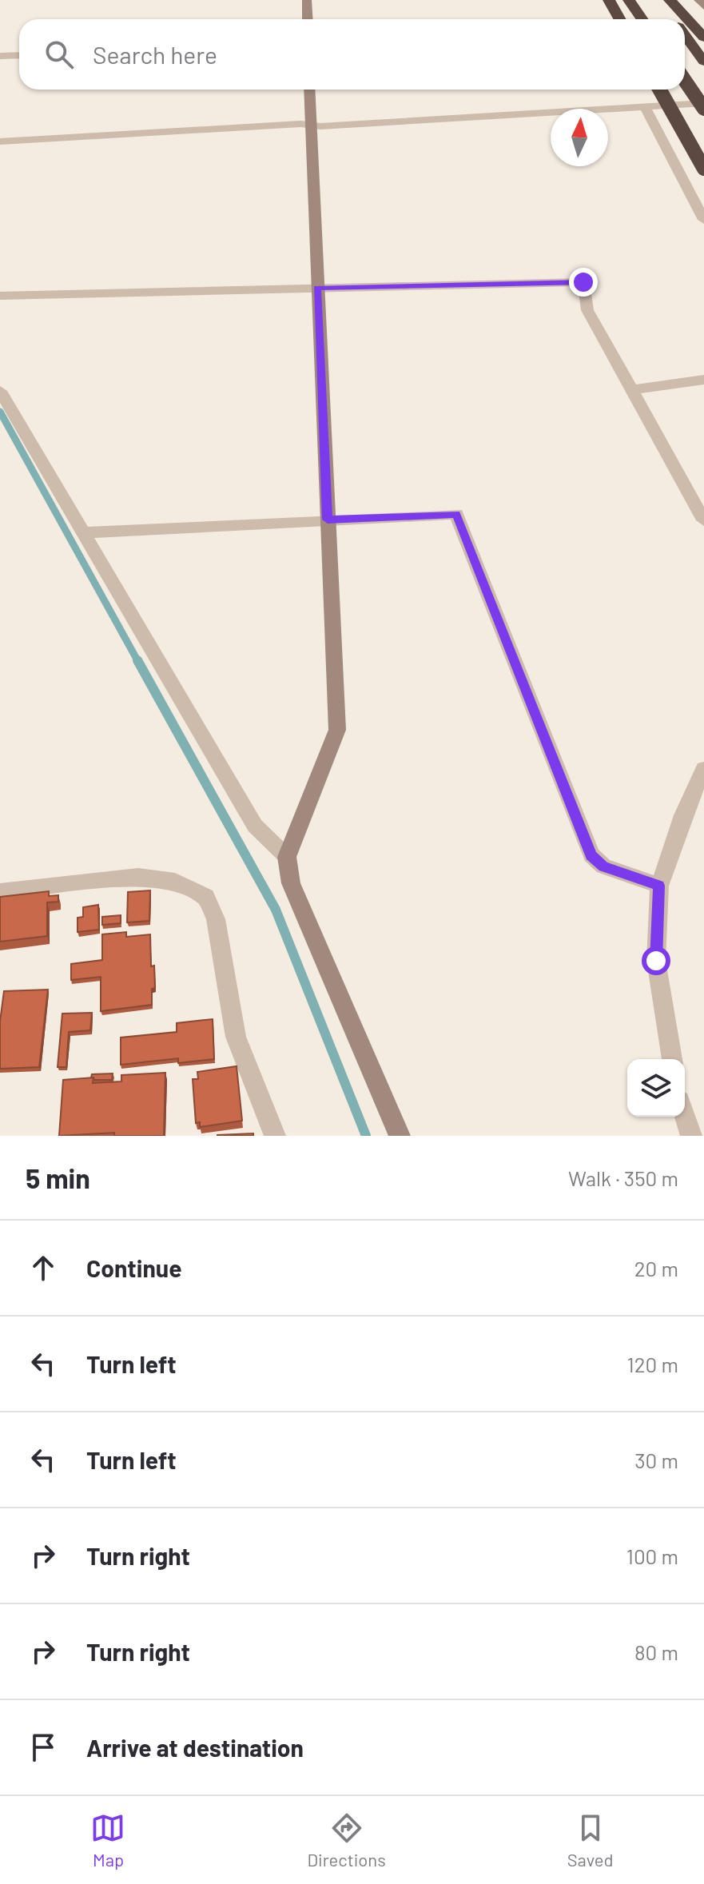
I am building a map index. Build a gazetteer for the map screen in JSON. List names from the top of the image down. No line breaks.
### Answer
{"north":"top","page":{"search":"Search here","heading":["5 min","Walk · 350 m"],"list":[["Continue","20 m"],["Turn left","120 m"],["Turn left","30 m"],["Turn right","100 m"],["Turn right","80 m"],"Arrive at destination"],"nav":["Map","Directions","Saved"]}}
